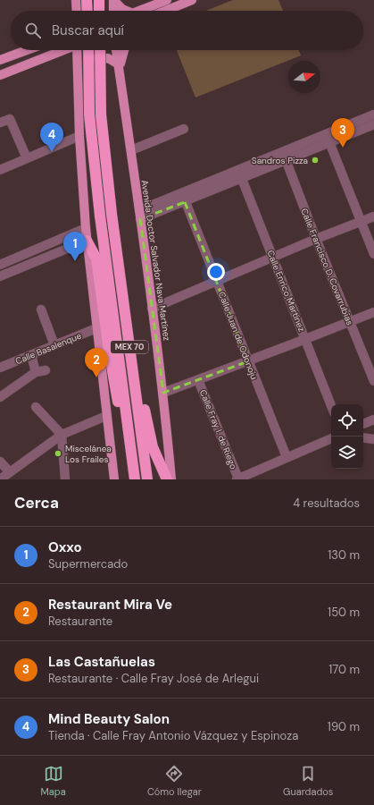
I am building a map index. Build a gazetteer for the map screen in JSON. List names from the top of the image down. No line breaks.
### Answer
{"streets":{"highway":["MEX 70"],"main road":["Avenida Doctor Salvador Nava Martínez"],"street":["Calle Francisco D. Covarrubias","Calle Enrico Martínez","Calle Juan de Odonoju","Calle Basalenque","Calle Fray I. de Riego"]},"places":["Sandros Pizza","Miscelánea Los Frailes"],"north":"right","page":{"search":"Buscar aquí","pins":["3","4","1","2"],"heading":["Cerca","4 resultados"],"list":[{"mark":"1","name":"Oxxo","note":"Supermercado","value":"130 m"},{"mark":"2","name":"Restaurant Mira Ve","note":"Restaurante","value":"150 m"},{"mark":"3","name":"Las Castañuelas","note":"Restaurante · Calle Fray José de Arlegui","value":"170 m"},{"mark":"4","name":"Mind Beauty Salon","note":"Tienda · Calle Fray Antonio Vázquez y Espinoza","value":"190 m"}],"nav":["Mapa","Cómo llegar","Guardados"]}}
